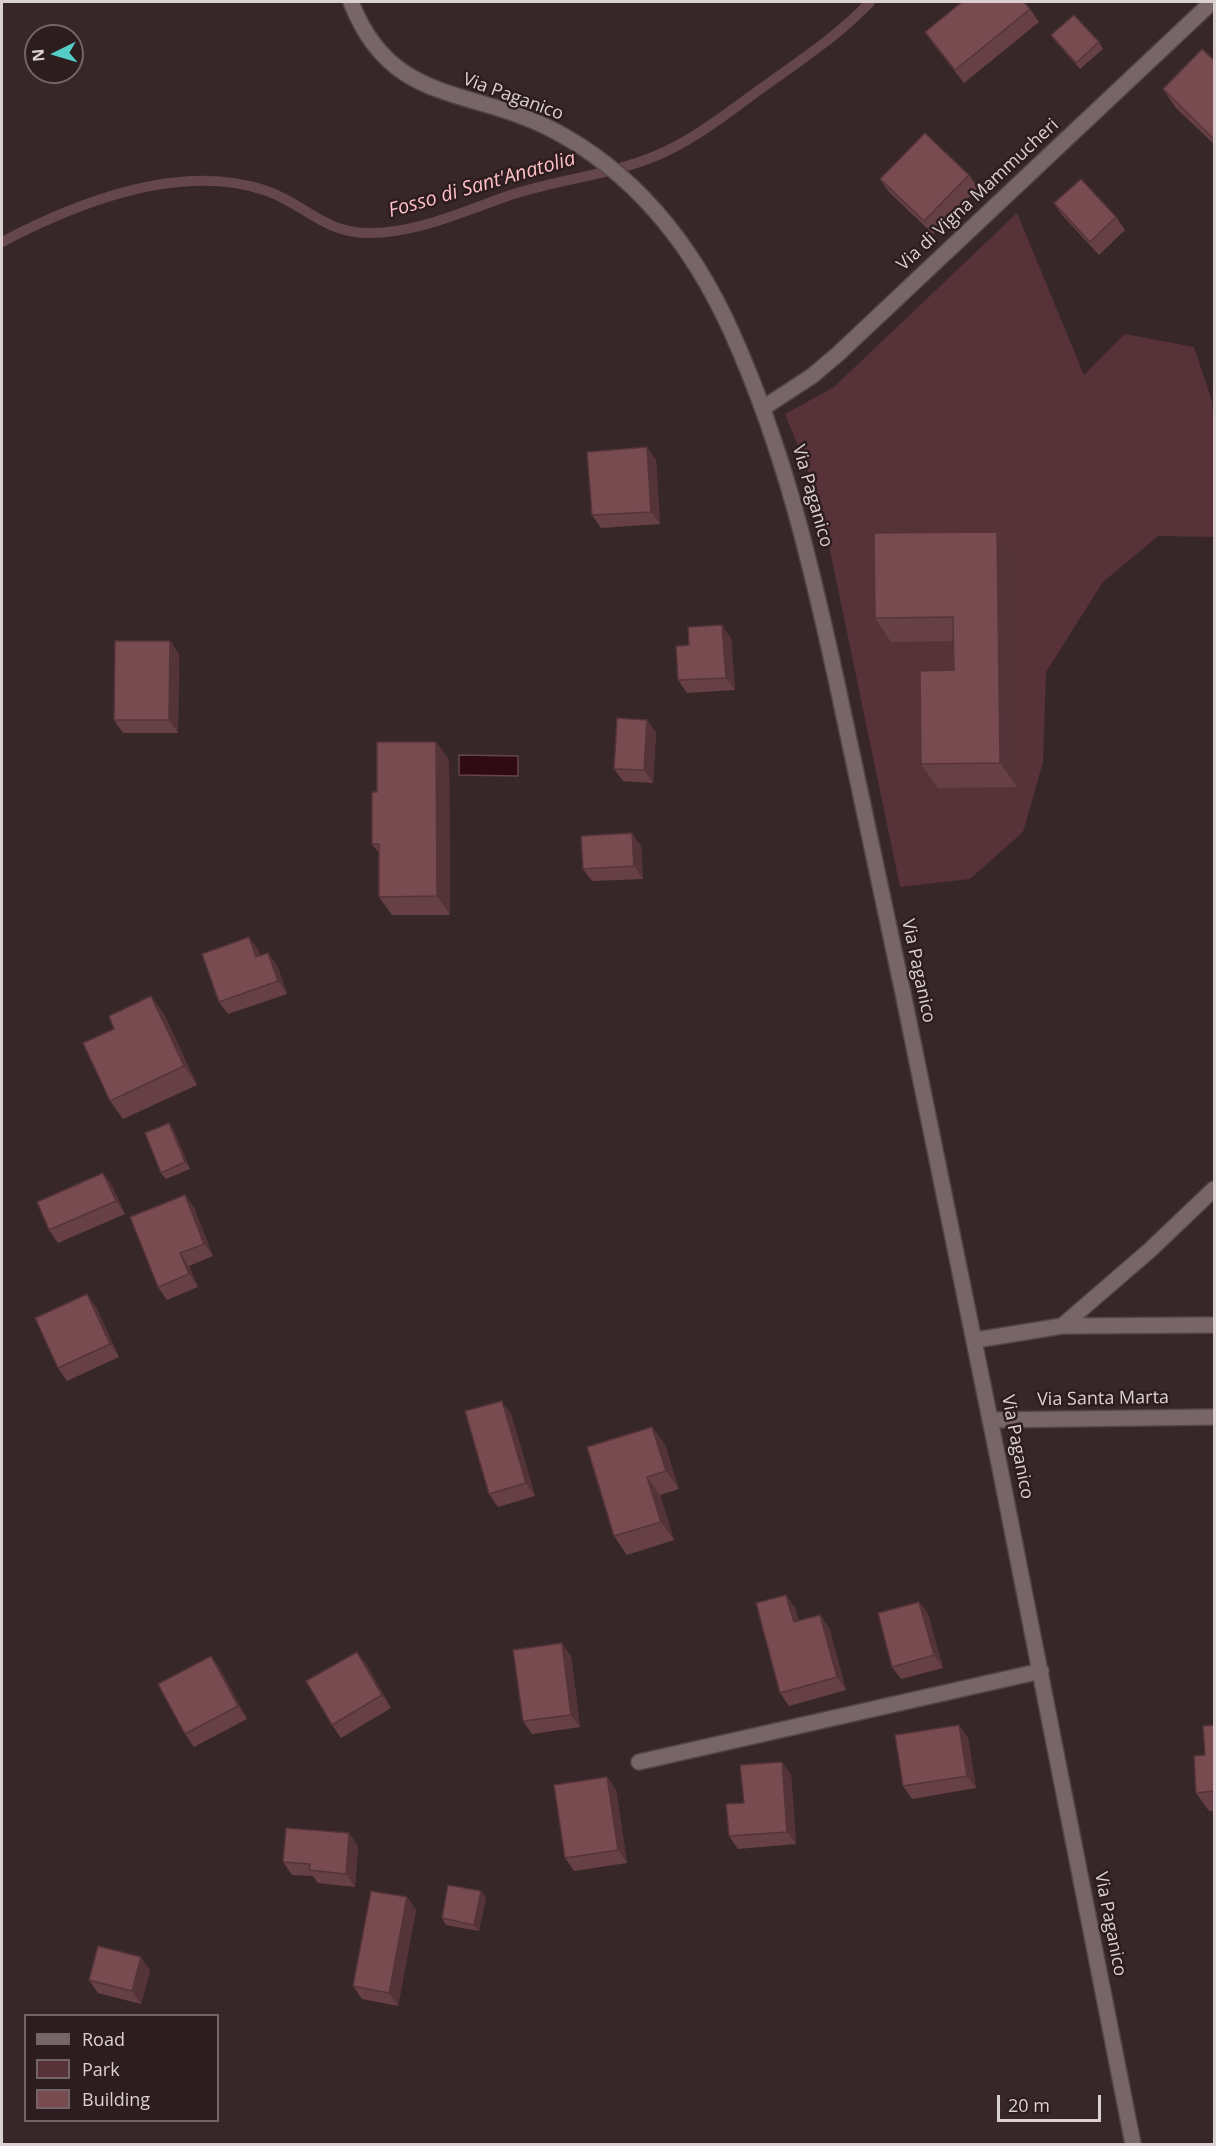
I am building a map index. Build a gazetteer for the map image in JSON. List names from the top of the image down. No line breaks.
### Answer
{"streets":{"street":["Via Paganico","Via di Vigna Mammucheri","Via Santa Marta"]},"crossings":[["Via Paganico","Via di Vigna Mammucheri"],["Via Paganico","Via Santa Marta"]],"water":["Fosso di Sant'Anatolia"],"legend":["Road","Park","Building"],"scale_bar":"20 m","north":"left"}
